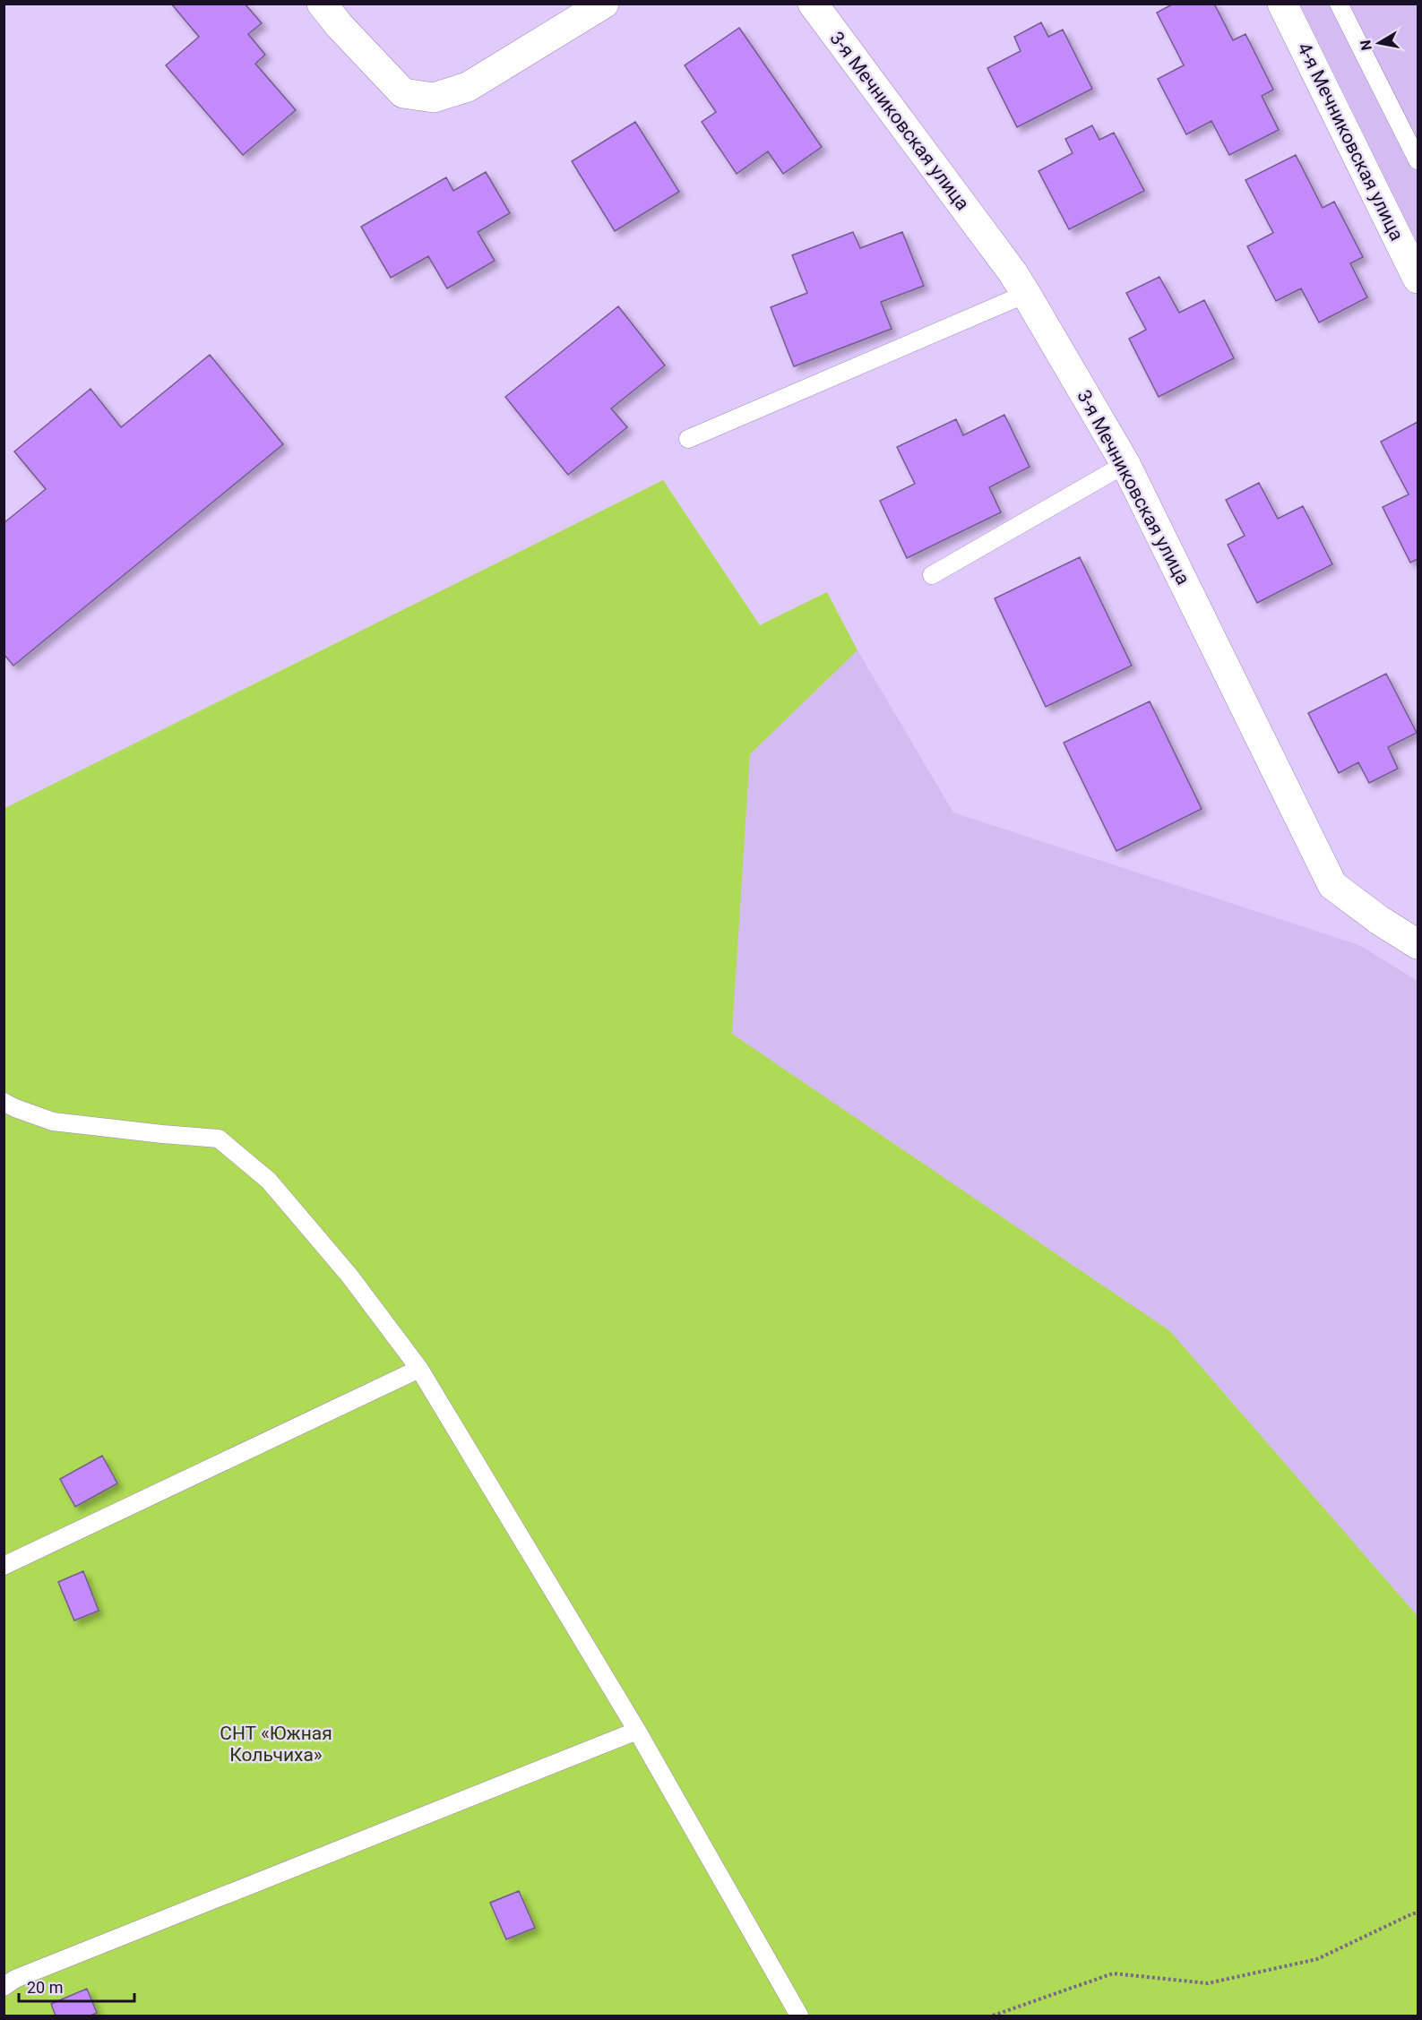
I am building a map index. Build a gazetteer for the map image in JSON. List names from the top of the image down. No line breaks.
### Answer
{"streets":{"street":["3-я Мечниковская улица","4-я Мечниковская улица"]},"parks":["СНТ «Южная Кольчиха»"],"scale_bar":"20 m","north":"left"}
